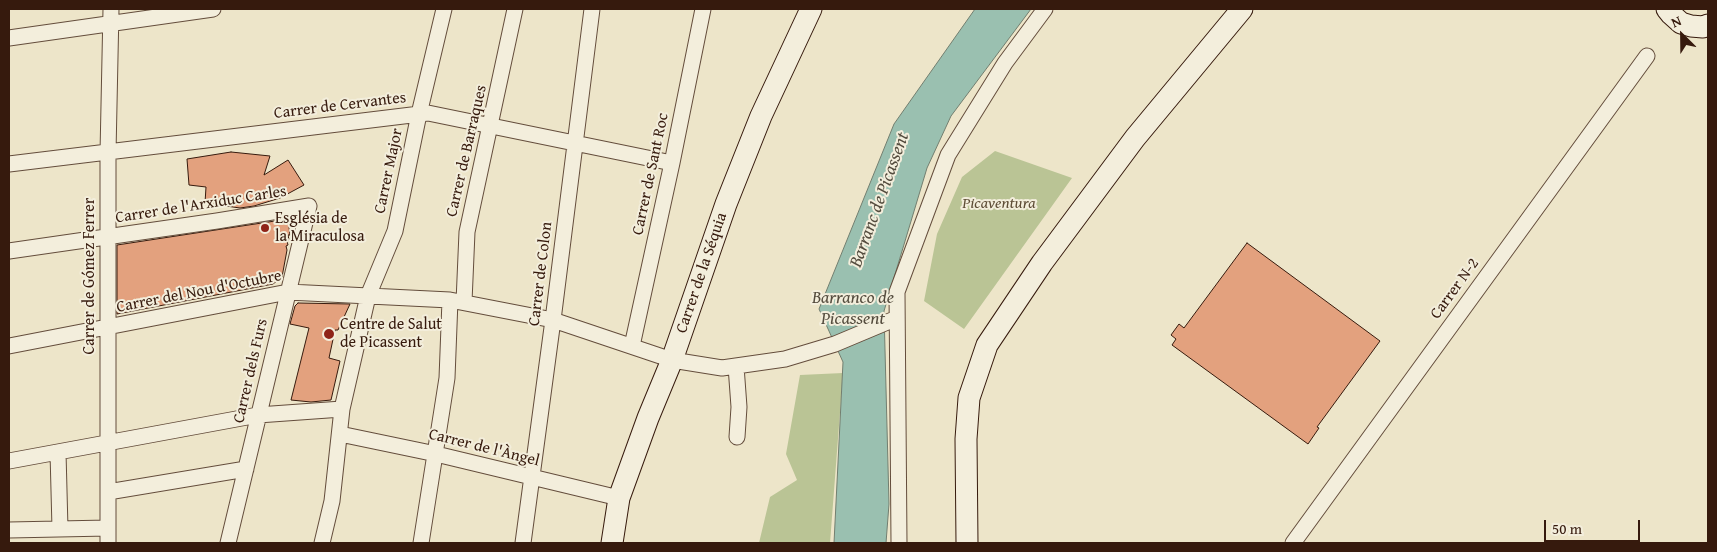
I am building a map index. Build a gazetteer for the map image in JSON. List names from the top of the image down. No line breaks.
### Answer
{"streets":{"street":["Carrer de Cervantes","Carrer de Barraques","Carrer Major","Carrer de Sant Roc","Carrer de l'Arxiduc Carles","Carrer de la Séquia","Carrer de Colon","Carrer de Gómez Ferrer","Carrer N-2","Carrer del Nou d'Octubre","Carrer dels Furs","Carrer de l'Àngel"]},"crossings":[["Carrer de Cervantes","Carrer de Barraques"],["Carrer de Cervantes","Carrer Major"],["Carrer de Cervantes","Carrer de Sant Roc"],["Carrer de Cervantes","Carrer de Colon"],["Carrer de Cervantes","Carrer de Gómez Ferrer"],["Carrer de Barraques","Carrer del Nou d'Octubre"],["Carrer de Barraques","Carrer de l'Àngel"],["Carrer Major","Carrer del Nou d'Octubre"],["Carrer Major","Carrer de l'Àngel"],["Carrer de Sant Roc","Carrer del Nou d'Octubre"],["Carrer de l'Arxiduc Carles","Carrer de Gómez Ferrer"],["Carrer de l'Arxiduc Carles","Carrer dels Furs"],["Carrer de la Séquia","Carrer del Nou d'Octubre"],["Carrer de la Séquia","Carrer de l'Àngel"],["Carrer de Colon","Carrer del Nou d'Octubre"],["Carrer de Colon","Carrer de l'Àngel"],["Carrer de Gómez Ferrer","Carrer del Nou d'Octubre"],["Carrer del Nou d'Octubre","Carrer dels Furs"]],"water":["Barranc de Picassent","Barranco de Picassent"],"parks":["Picaventura"],"places":["Església de la Miraculosa","Centre de Salut de Picassent"],"scale_bar":"50 m","north":"top left"}
